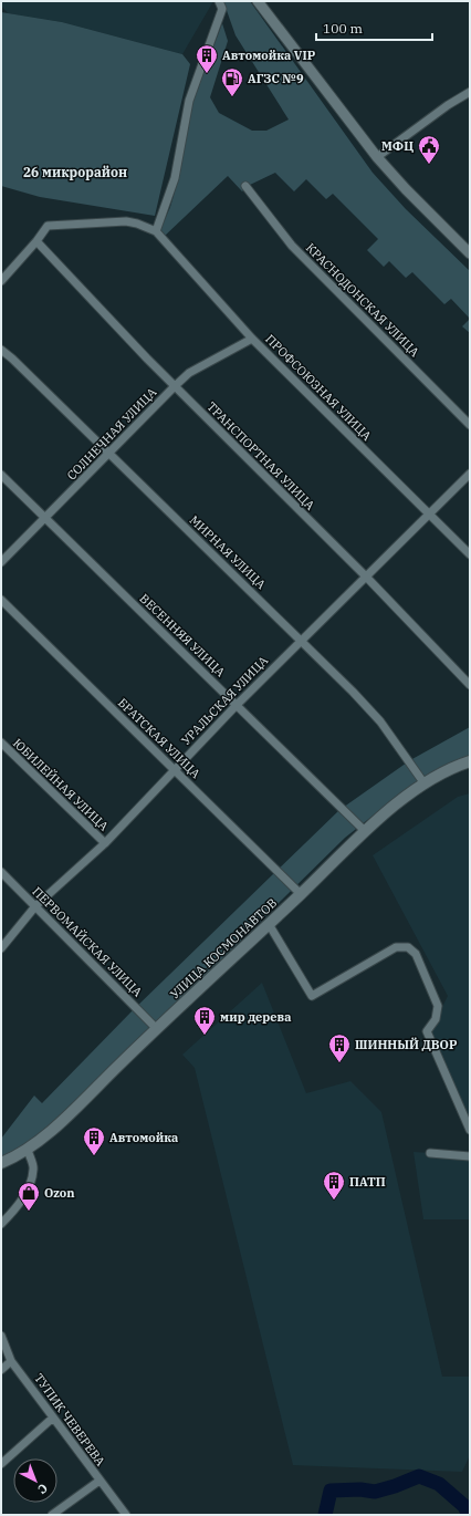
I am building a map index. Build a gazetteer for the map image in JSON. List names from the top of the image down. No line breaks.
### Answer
{"streets":{"main road":["УЛИЦА КОСМОНАВТОВ"],"street":["КРАСНОДОНСКАЯ УЛИЦА","ПРОФСОЮЗНАЯ УЛИЦА","СОЛНЕЧНАЯ УЛИЦА","ТРАНСПОРТНАЯ УЛИЦА","МИРНАЯ УЛИЦА","ВЕСЕННЯЯ УЛИЦА","УРАЛЬСКАЯ УЛИЦА","БРАТСКАЯ УЛИЦА","ЮБИЛЕЙНАЯ УЛИЦА","ПЕРВОМАЙСКАЯ УЛИЦА","ТУПИК ЧЕВЕРЕВА"]},"crossings":[["ПРОФСОЮЗНАЯ УЛИЦА","СОЛНЕЧНАЯ УЛИЦА"],["ПРОФСОЮЗНАЯ УЛИЦА","УРАЛЬСКАЯ УЛИЦА"],["СОЛНЕЧНАЯ УЛИЦА","ТРАНСПОРТНАЯ УЛИЦА"],["СОЛНЕЧНАЯ УЛИЦА","МИРНАЯ УЛИЦА"],["СОЛНЕЧНАЯ УЛИЦА","ВЕСЕННЯЯ УЛИЦА"],["ТРАНСПОРТНАЯ УЛИЦА","УРАЛЬСКАЯ УЛИЦА"],["МИРНАЯ УЛИЦА","УРАЛЬСКАЯ УЛИЦА"],["МИРНАЯ УЛИЦА","УЛИЦА КОСМОНАВТОВ"],["ВЕСЕННЯЯ УЛИЦА","УРАЛЬСКАЯ УЛИЦА"],["ВЕСЕННЯЯ УЛИЦА","УЛИЦА КОСМОНАВТОВ"],["УРАЛЬСКАЯ УЛИЦА","БРАТСКАЯ УЛИЦА"],["УРАЛЬСКАЯ УЛИЦА","ЮБИЛЕЙНАЯ УЛИЦА"],["УРАЛЬСКАЯ УЛИЦА","ПЕРВОМАЙСКАЯ УЛИЦА"],["БРАТСКАЯ УЛИЦА","УЛИЦА КОСМОНАВТОВ"],["ПЕРВОМАЙСКАЯ УЛИЦА","УЛИЦА КОСМОНАВТОВ"]],"districts":["26 микрорайон"],"places":{"building":["Автомойка VIP","мир дерева","ШИННЫЙ ДВОР","Автомойка","ПАТП"],"fuel station":["АГЗС №9"],"public building":["МФЦ"],"shop":["Ozon"]},"scale_bar":"100 m","north":"bottom right"}
